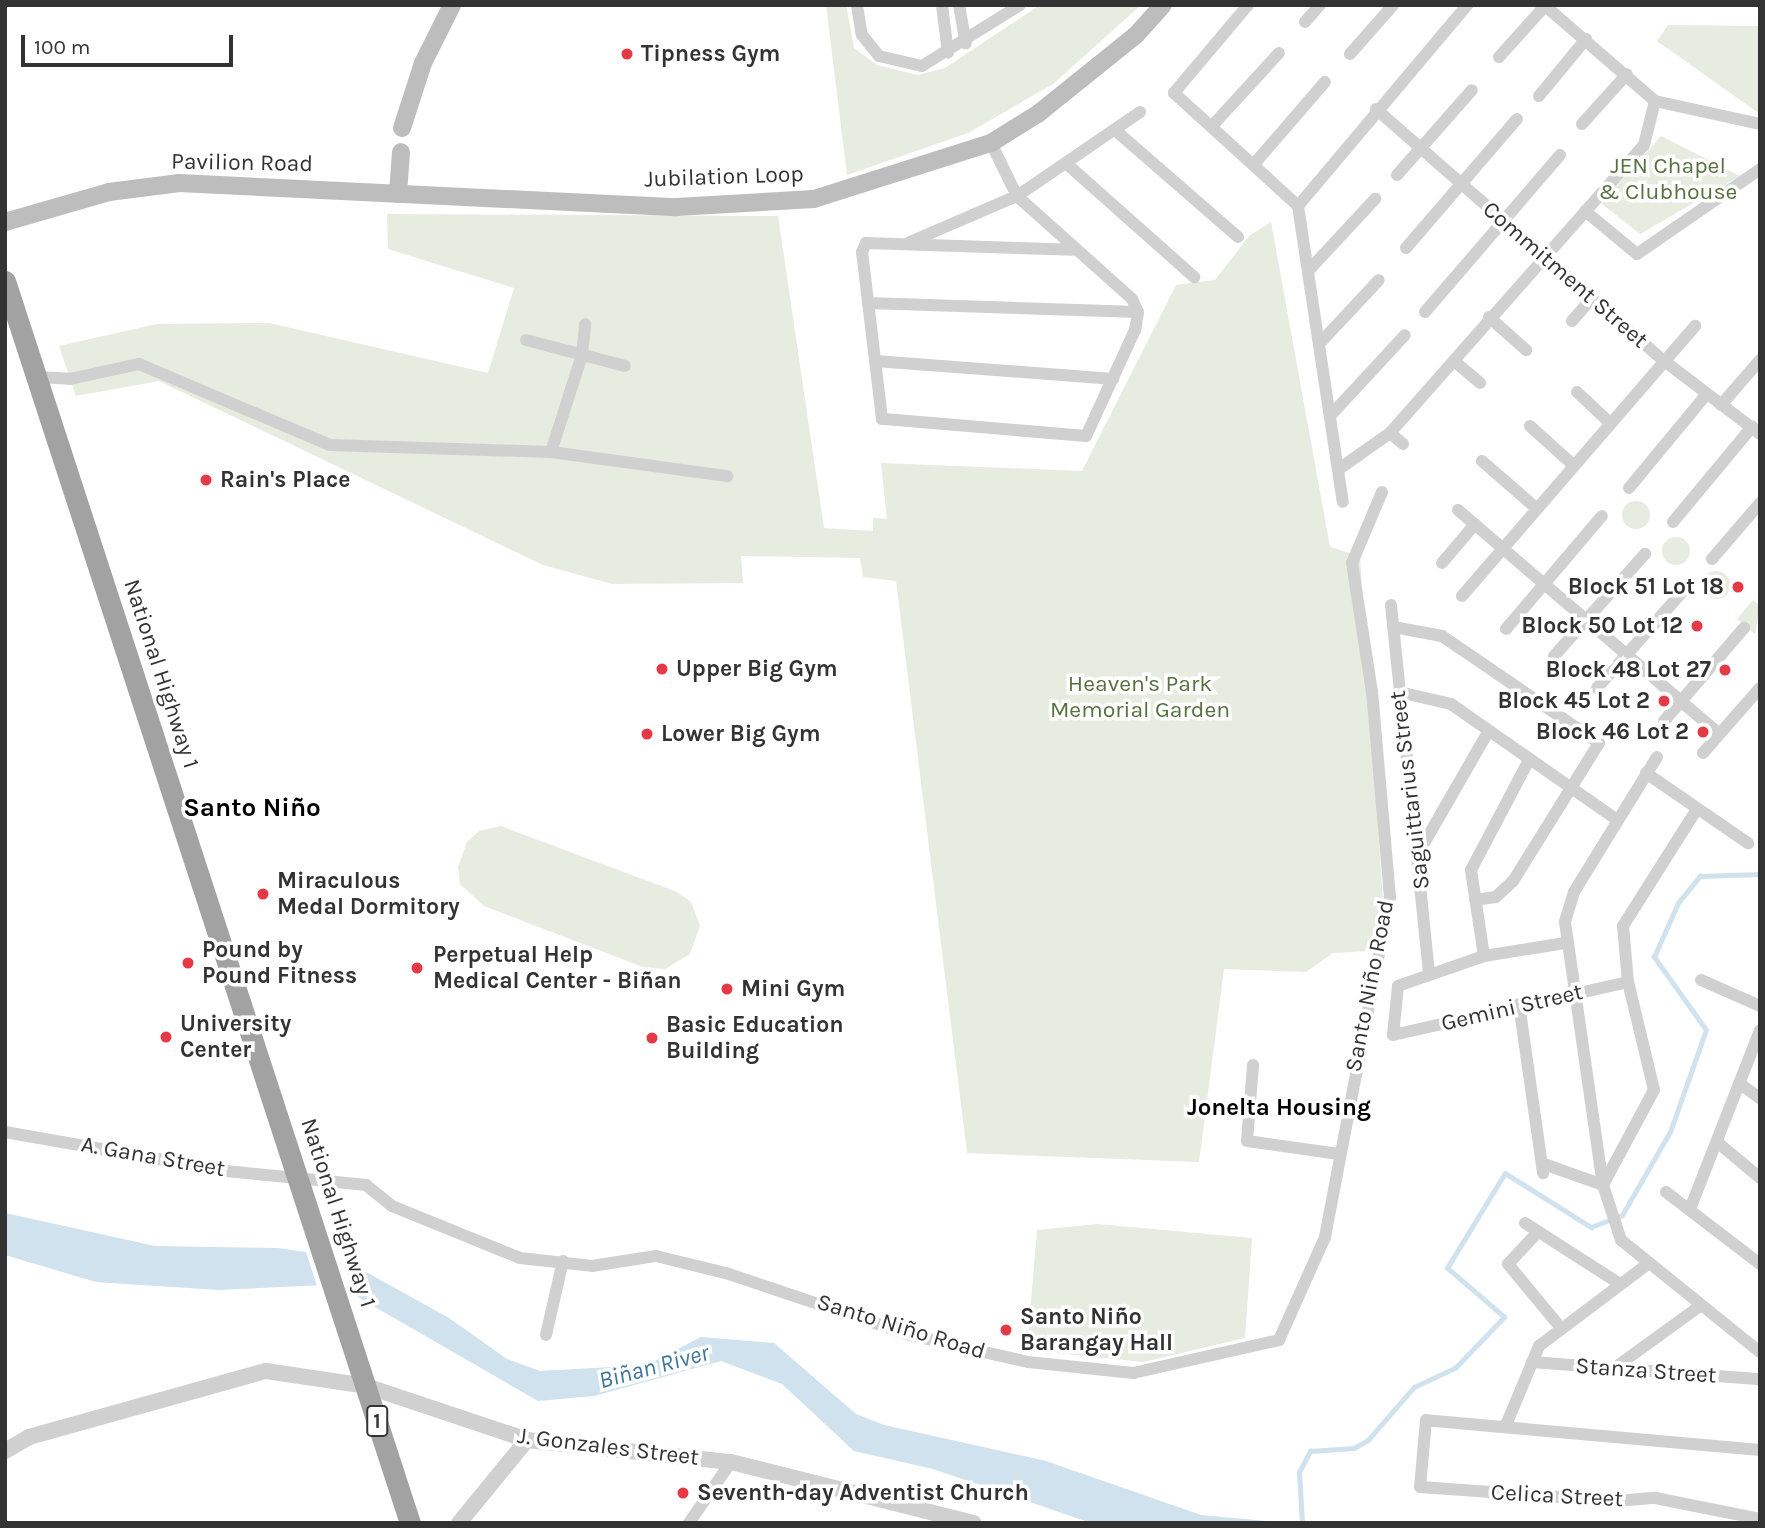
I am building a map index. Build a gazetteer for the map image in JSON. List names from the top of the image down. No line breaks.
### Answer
{"streets":{"highway":["National Highway 1","1"],"main road":["Pavilion Road","Jubilation Loop"],"street":["Commitment Street","Saguittarius Street","Santo Niño Road","Gemini Street","A. Gana Street","Stanza Street","J. Gonzales Street","Celica Street"]},"crossings":[["Pavilion Road","Jubilation Loop"],["National Highway 1","Santo Niño Road"],["National Highway 1","A. Gana Street"],["National Highway 1","J. Gonzales Street"],["Saguittarius Street","Gemini Street"],["Santo Niño Road","A. Gana Street"]],"districts":["Santo Niño","Jonelta Housing"],"water":["Biñan River"],"parks":["JEN Chapel & Clubhouse","Heaven's Park Memorial Garden"],"places":["Tipness Gym","Rain's Place","Block 51 Lot 18","Block 50 Lot 12","Upper Big Gym","Block 48 Lot 27","Block 45 Lot 2","Block 46 Lot 2","Lower Big Gym","Miraculous Medal Dormitory","Pound by Pound Fitness","Perpetual Help Medical Center - Biñan","Mini Gym","University Center","Basic Education Building","Santo Niño Barangay Hall","Seventh-day Adventist Church"],"scale_bar":"100 m"}
